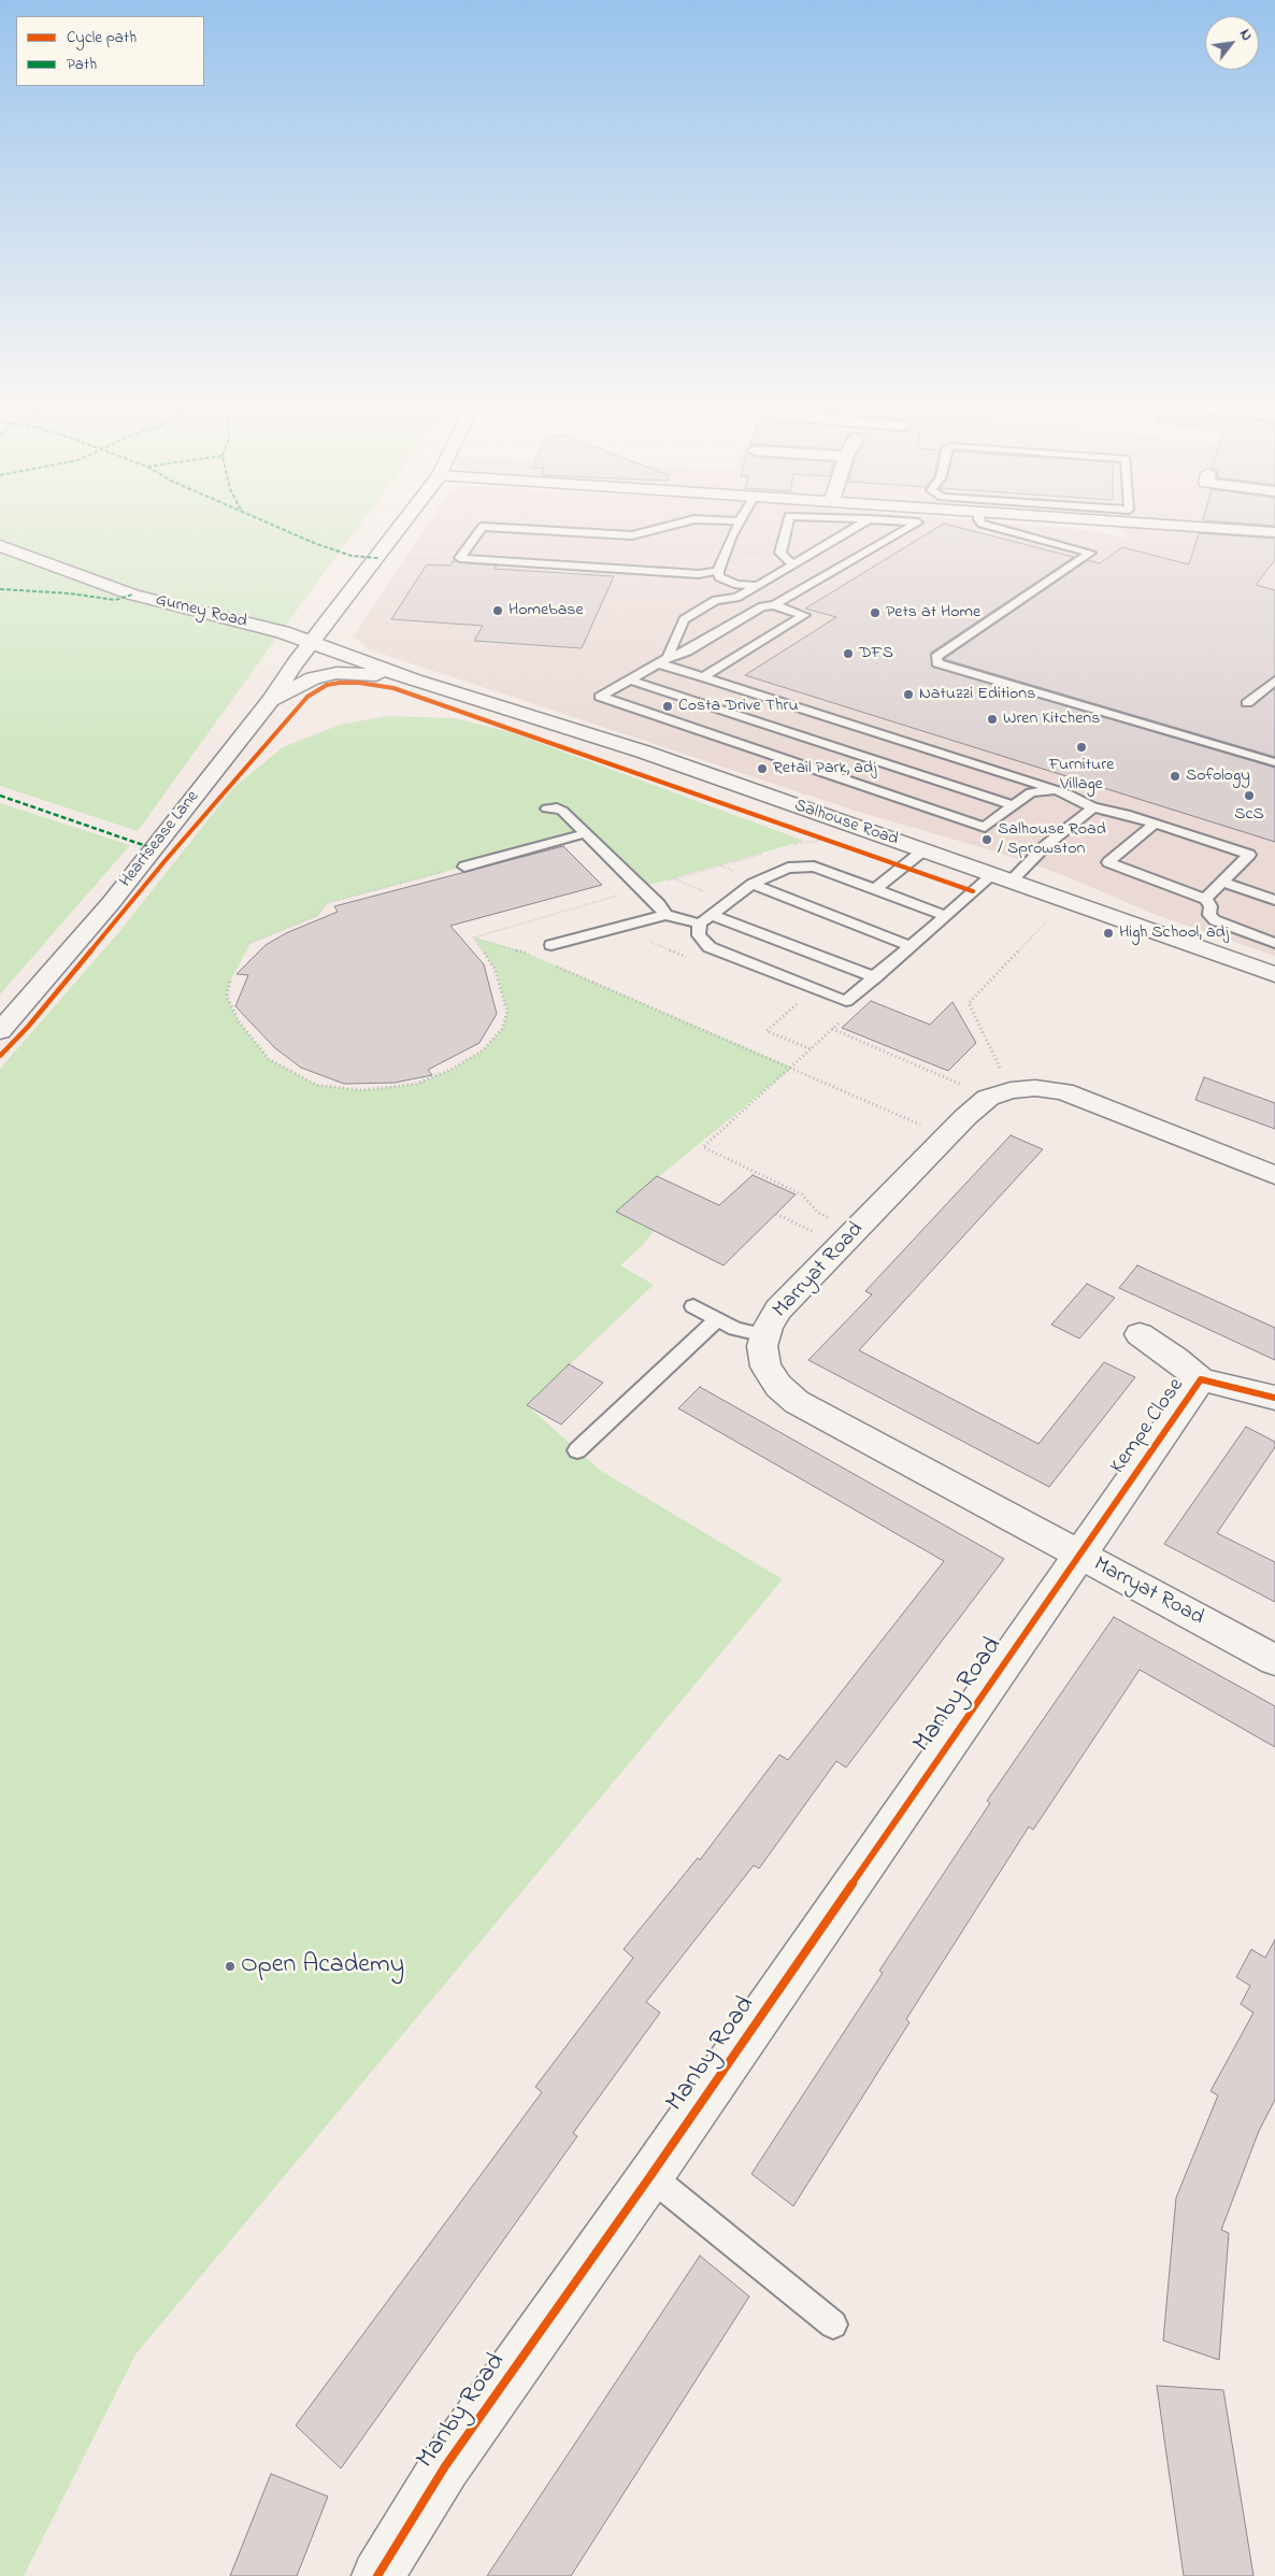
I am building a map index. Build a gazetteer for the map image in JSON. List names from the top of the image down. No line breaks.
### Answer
{"streets":{"main road":["Gurney Road","Salhouse Road","Heartsease Lane","Marryat Road","Kempe Close","Manby Road"]},"crossings":[["Gurney Road","Salhouse Road"],["Gurney Road","Heartsease Lane"],["Salhouse Road","Heartsease Lane"],["Marryat Road","Kempe Close"],["Marryat Road","Manby Road"],["Kempe Close","Manby Road"]],"places":["Homebase","Pets at Home","DFS","Natuzzi Editions","Costa Drive Thru","Wren Kitchens","Furniture Village","Retail Park, adj","Sofology","ScS","Salhouse Road / Sprowston","High School, adj","Open Academy"],"legend":["Cycle path","Path"],"north":"top right"}
